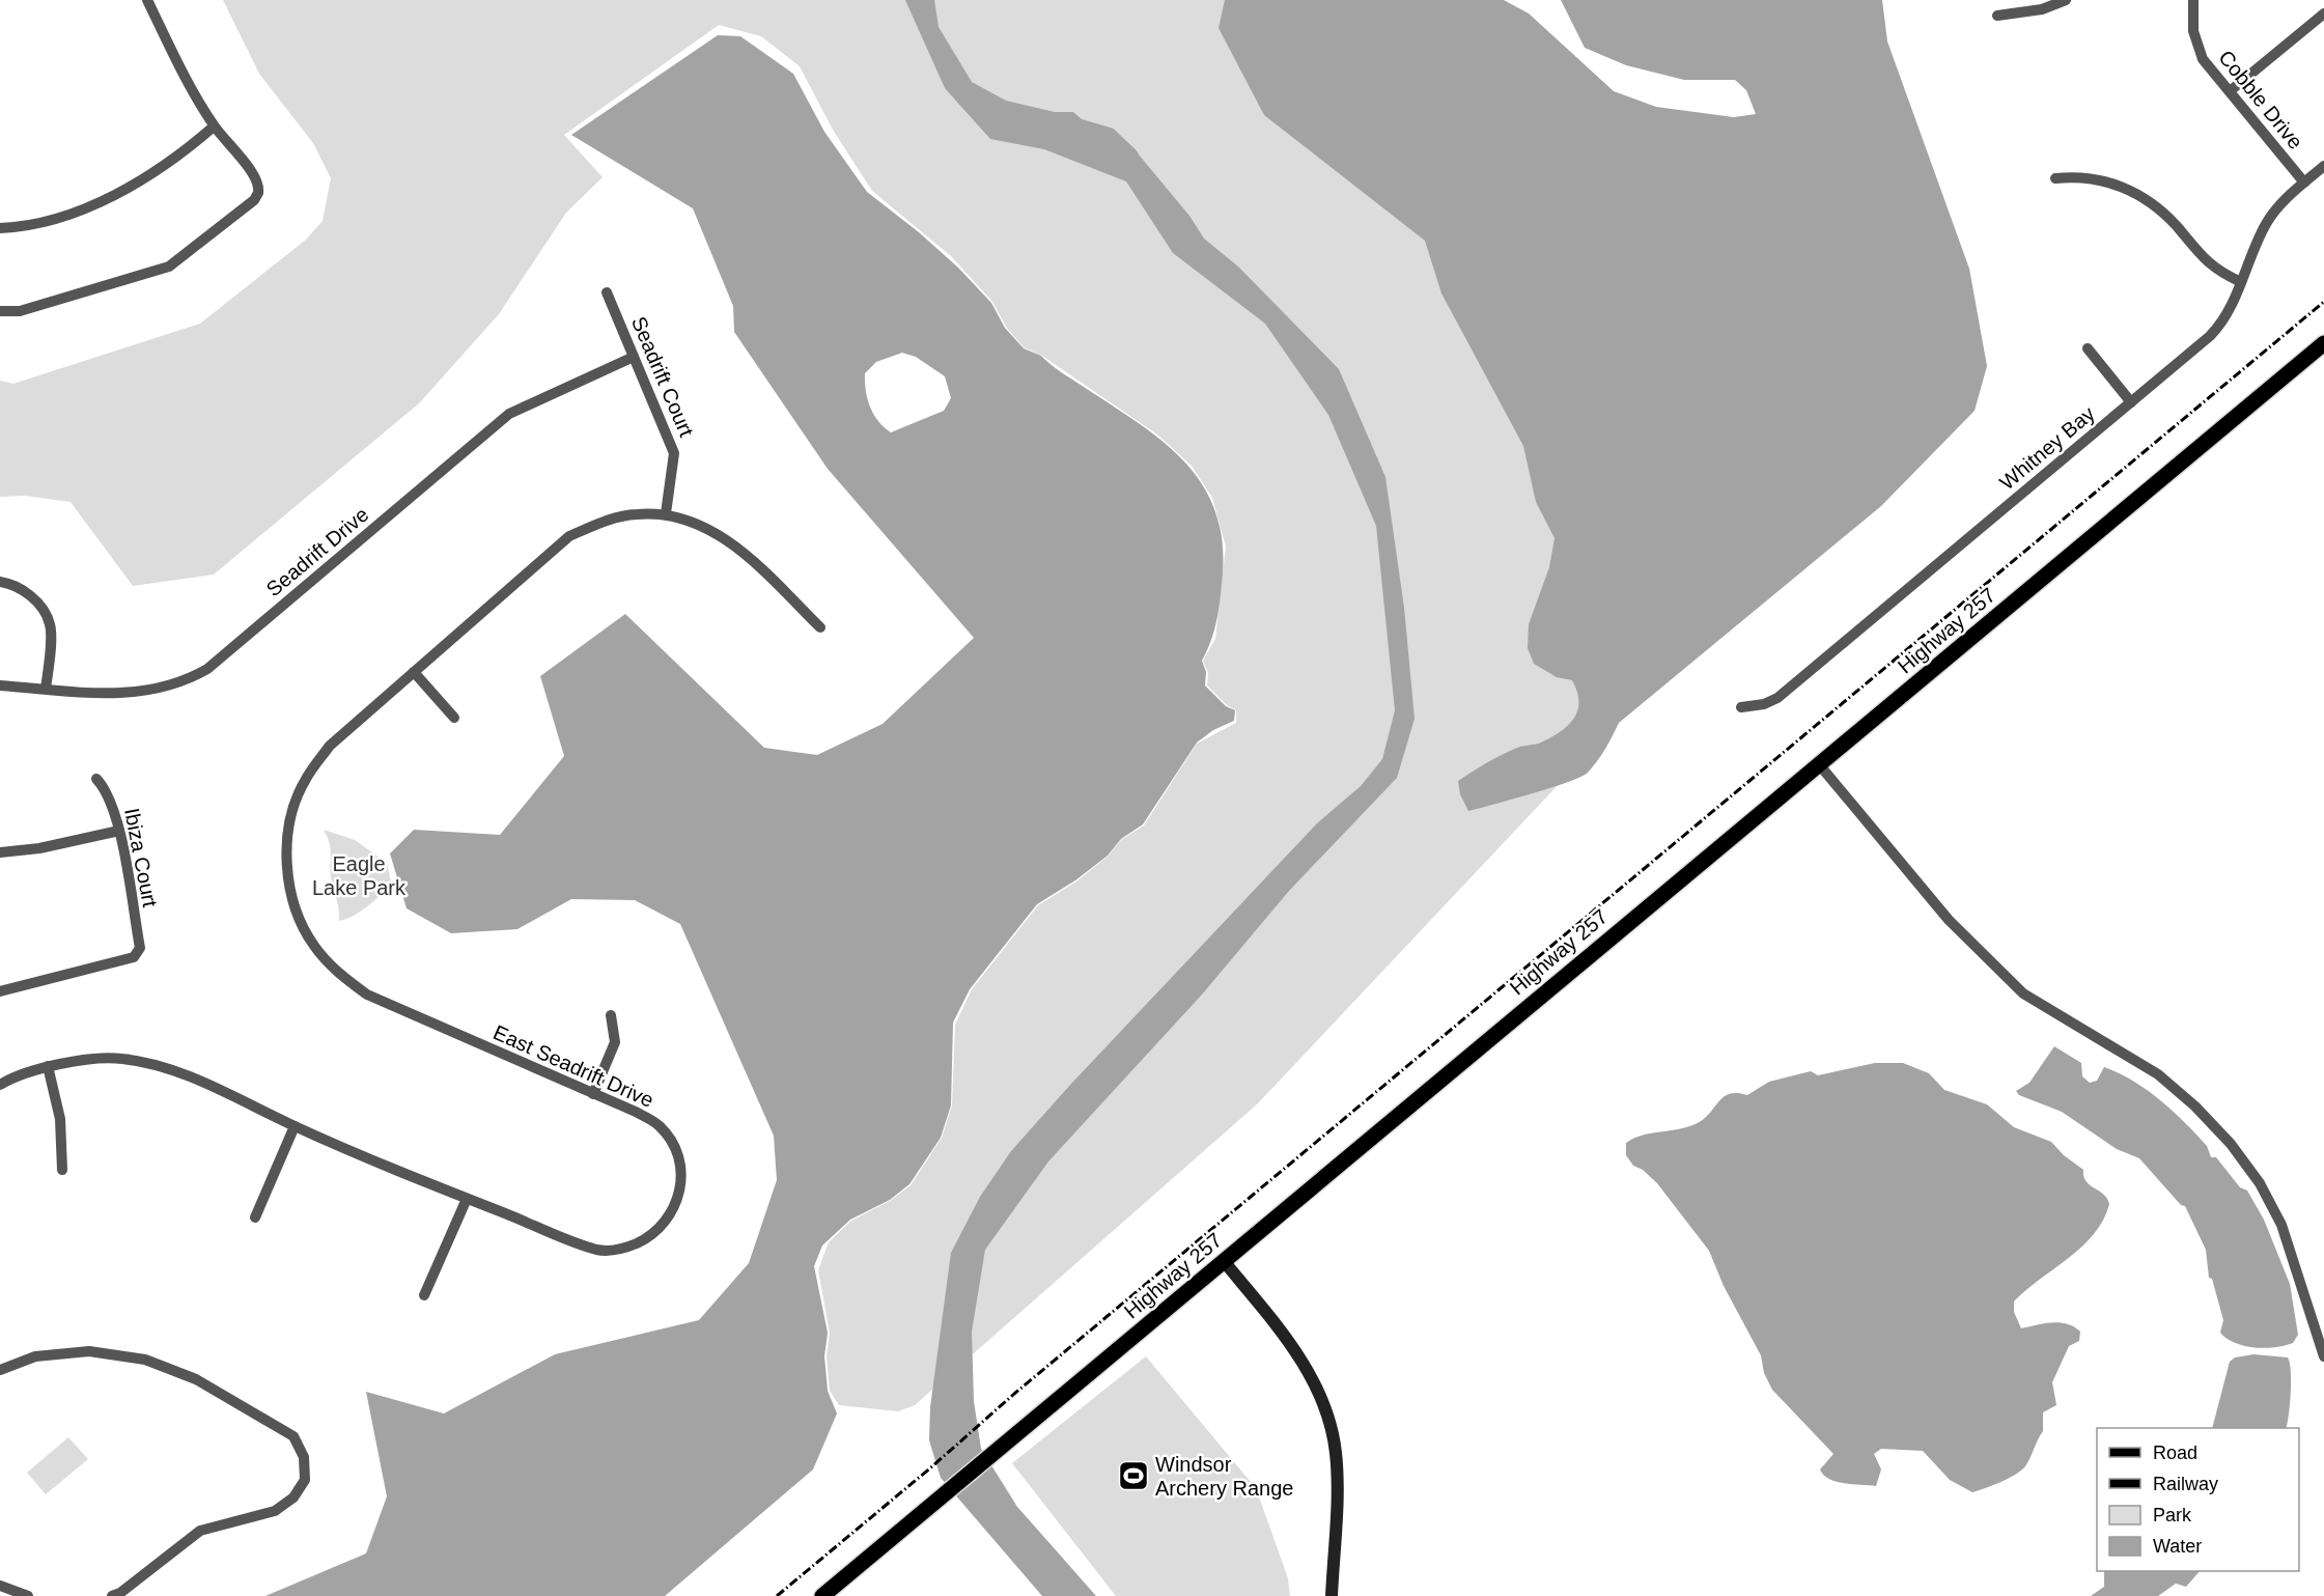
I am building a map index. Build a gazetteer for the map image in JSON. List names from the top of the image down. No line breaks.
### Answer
{"streets":{"main road":["Highway 257"],"street":["Cobble Drive","Seadrift Court","Whitney Bay","Seadrift Drive","Ibiza Court","East Seadrift Drive"]},"crossings":[["Cobble Drive","Whitney Bay"],["Seadrift Court","Seadrift Drive"],["Seadrift Court","East Seadrift Drive"]],"parks":["Eagle Lake Park"],"places":{"sports":["Windsor Archery Range"]},"legend":["Road","Railway","Park","Water"]}
